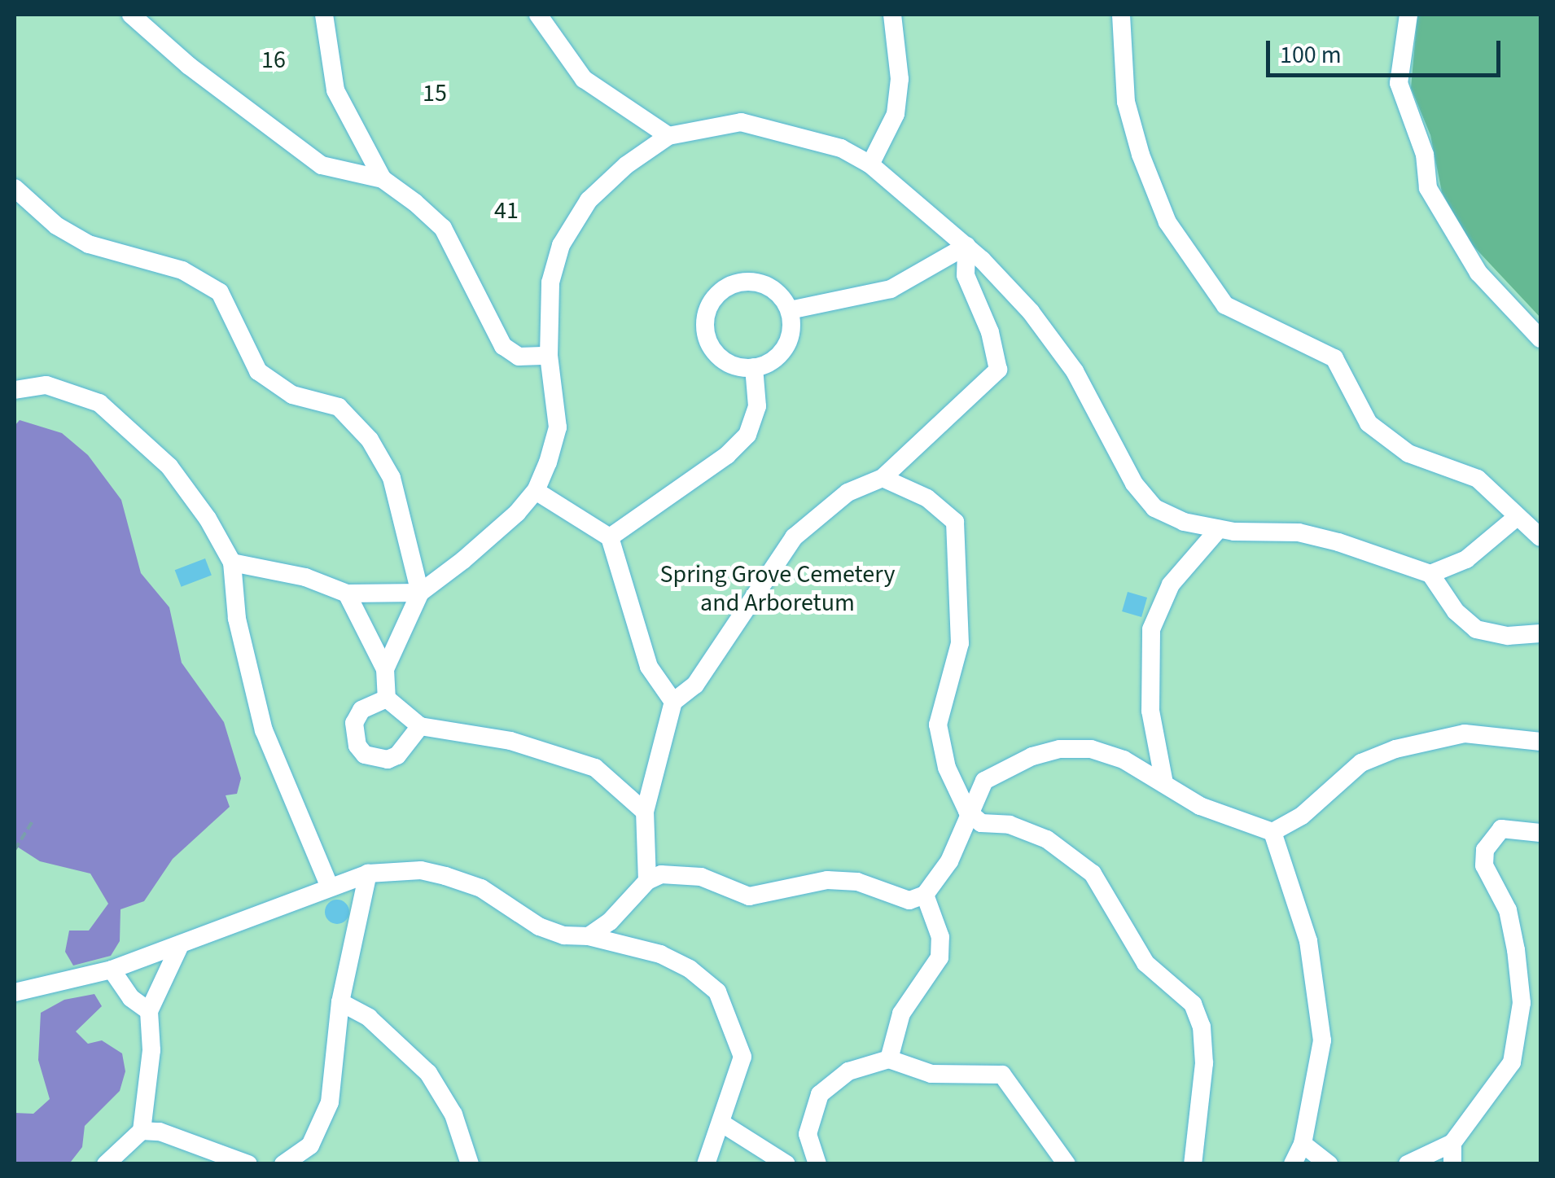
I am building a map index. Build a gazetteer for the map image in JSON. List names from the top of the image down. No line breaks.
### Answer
{"parks":["16","15","41","Spring Grove Cemetery and Arboretum"],"scale_bar":"100 m"}
